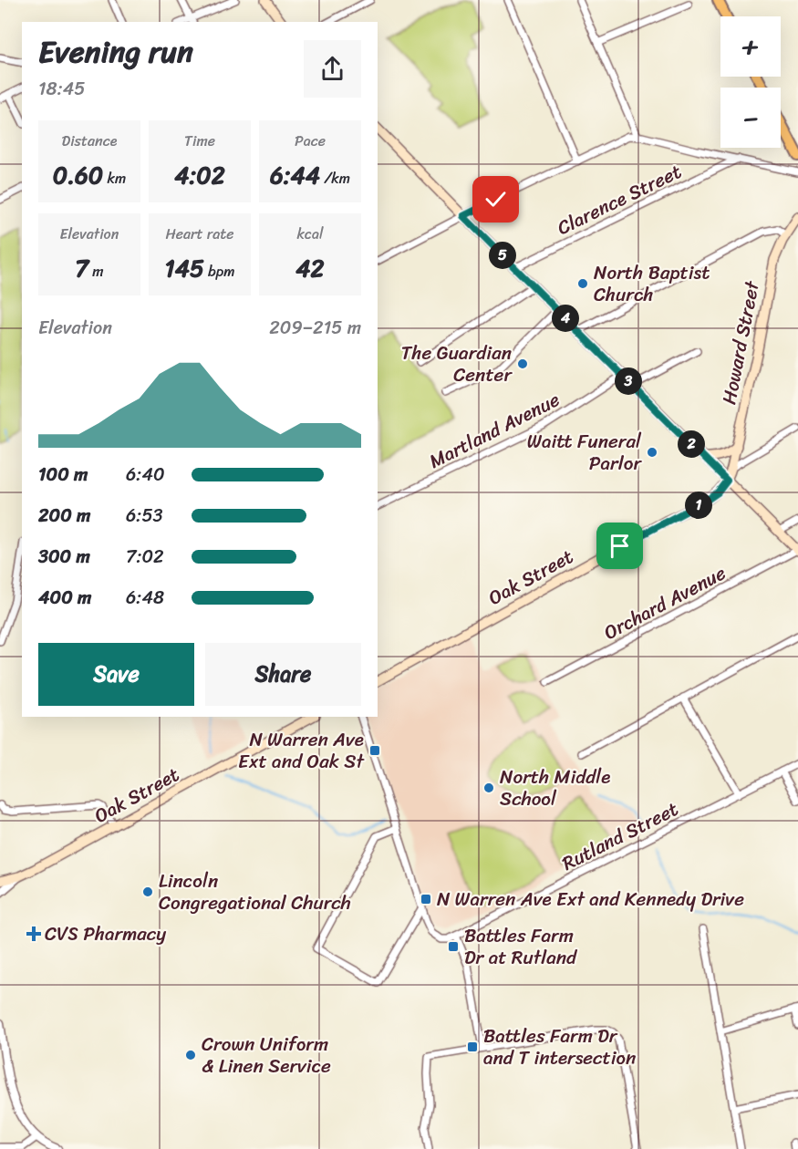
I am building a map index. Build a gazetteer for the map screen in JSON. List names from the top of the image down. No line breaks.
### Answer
{"streets":{"main road":["Howard Street","Oak Street"],"street":["Clarence Street","Martland Avenue","Orchard Avenue","Rutland Street"]},"crossings":[["Howard Street","Oak Street"]],"places":{"other":["North Baptist Church","The Guardian Center","Waitt Funeral Parlor","North Middle School","Lincoln Congregational Church","Crown Uniform & Linen Service"],"transit":["N Warren Ave Ext and Oak St","N Warren Ave Ext and Kennedy Drive","Battles Farm Dr at Rutland","Battles Farm Dr and T intersection"],"health":["CVS Pharmacy"]},"page":{"map_buttons":["+","−"],"heading":["Evening run","18:45"],"stats":[["Distance","0.60 km"],["Time","4:02"],["Pace","6:44 /km"],["Elevation","7 m"],["Heart rate","145 bpm"],["kcal","42"]],"pins":["5","4","3","2","1"],"chart":["Elevation","209–215 m"],"list":[{"name":"100 m","note":"6:40"},{"name":"200 m","note":"6:53"},{"name":"300 m","note":"7:02"},{"name":"400 m","note":"6:48"}],"buttons":["Save","Share"]}}
